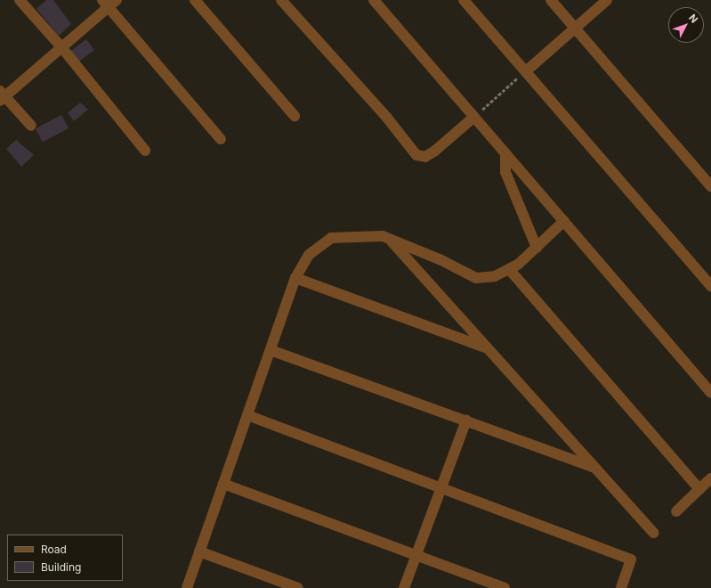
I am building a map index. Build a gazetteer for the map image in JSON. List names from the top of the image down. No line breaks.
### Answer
{"legend":["Road","Building"],"north":"top right"}
